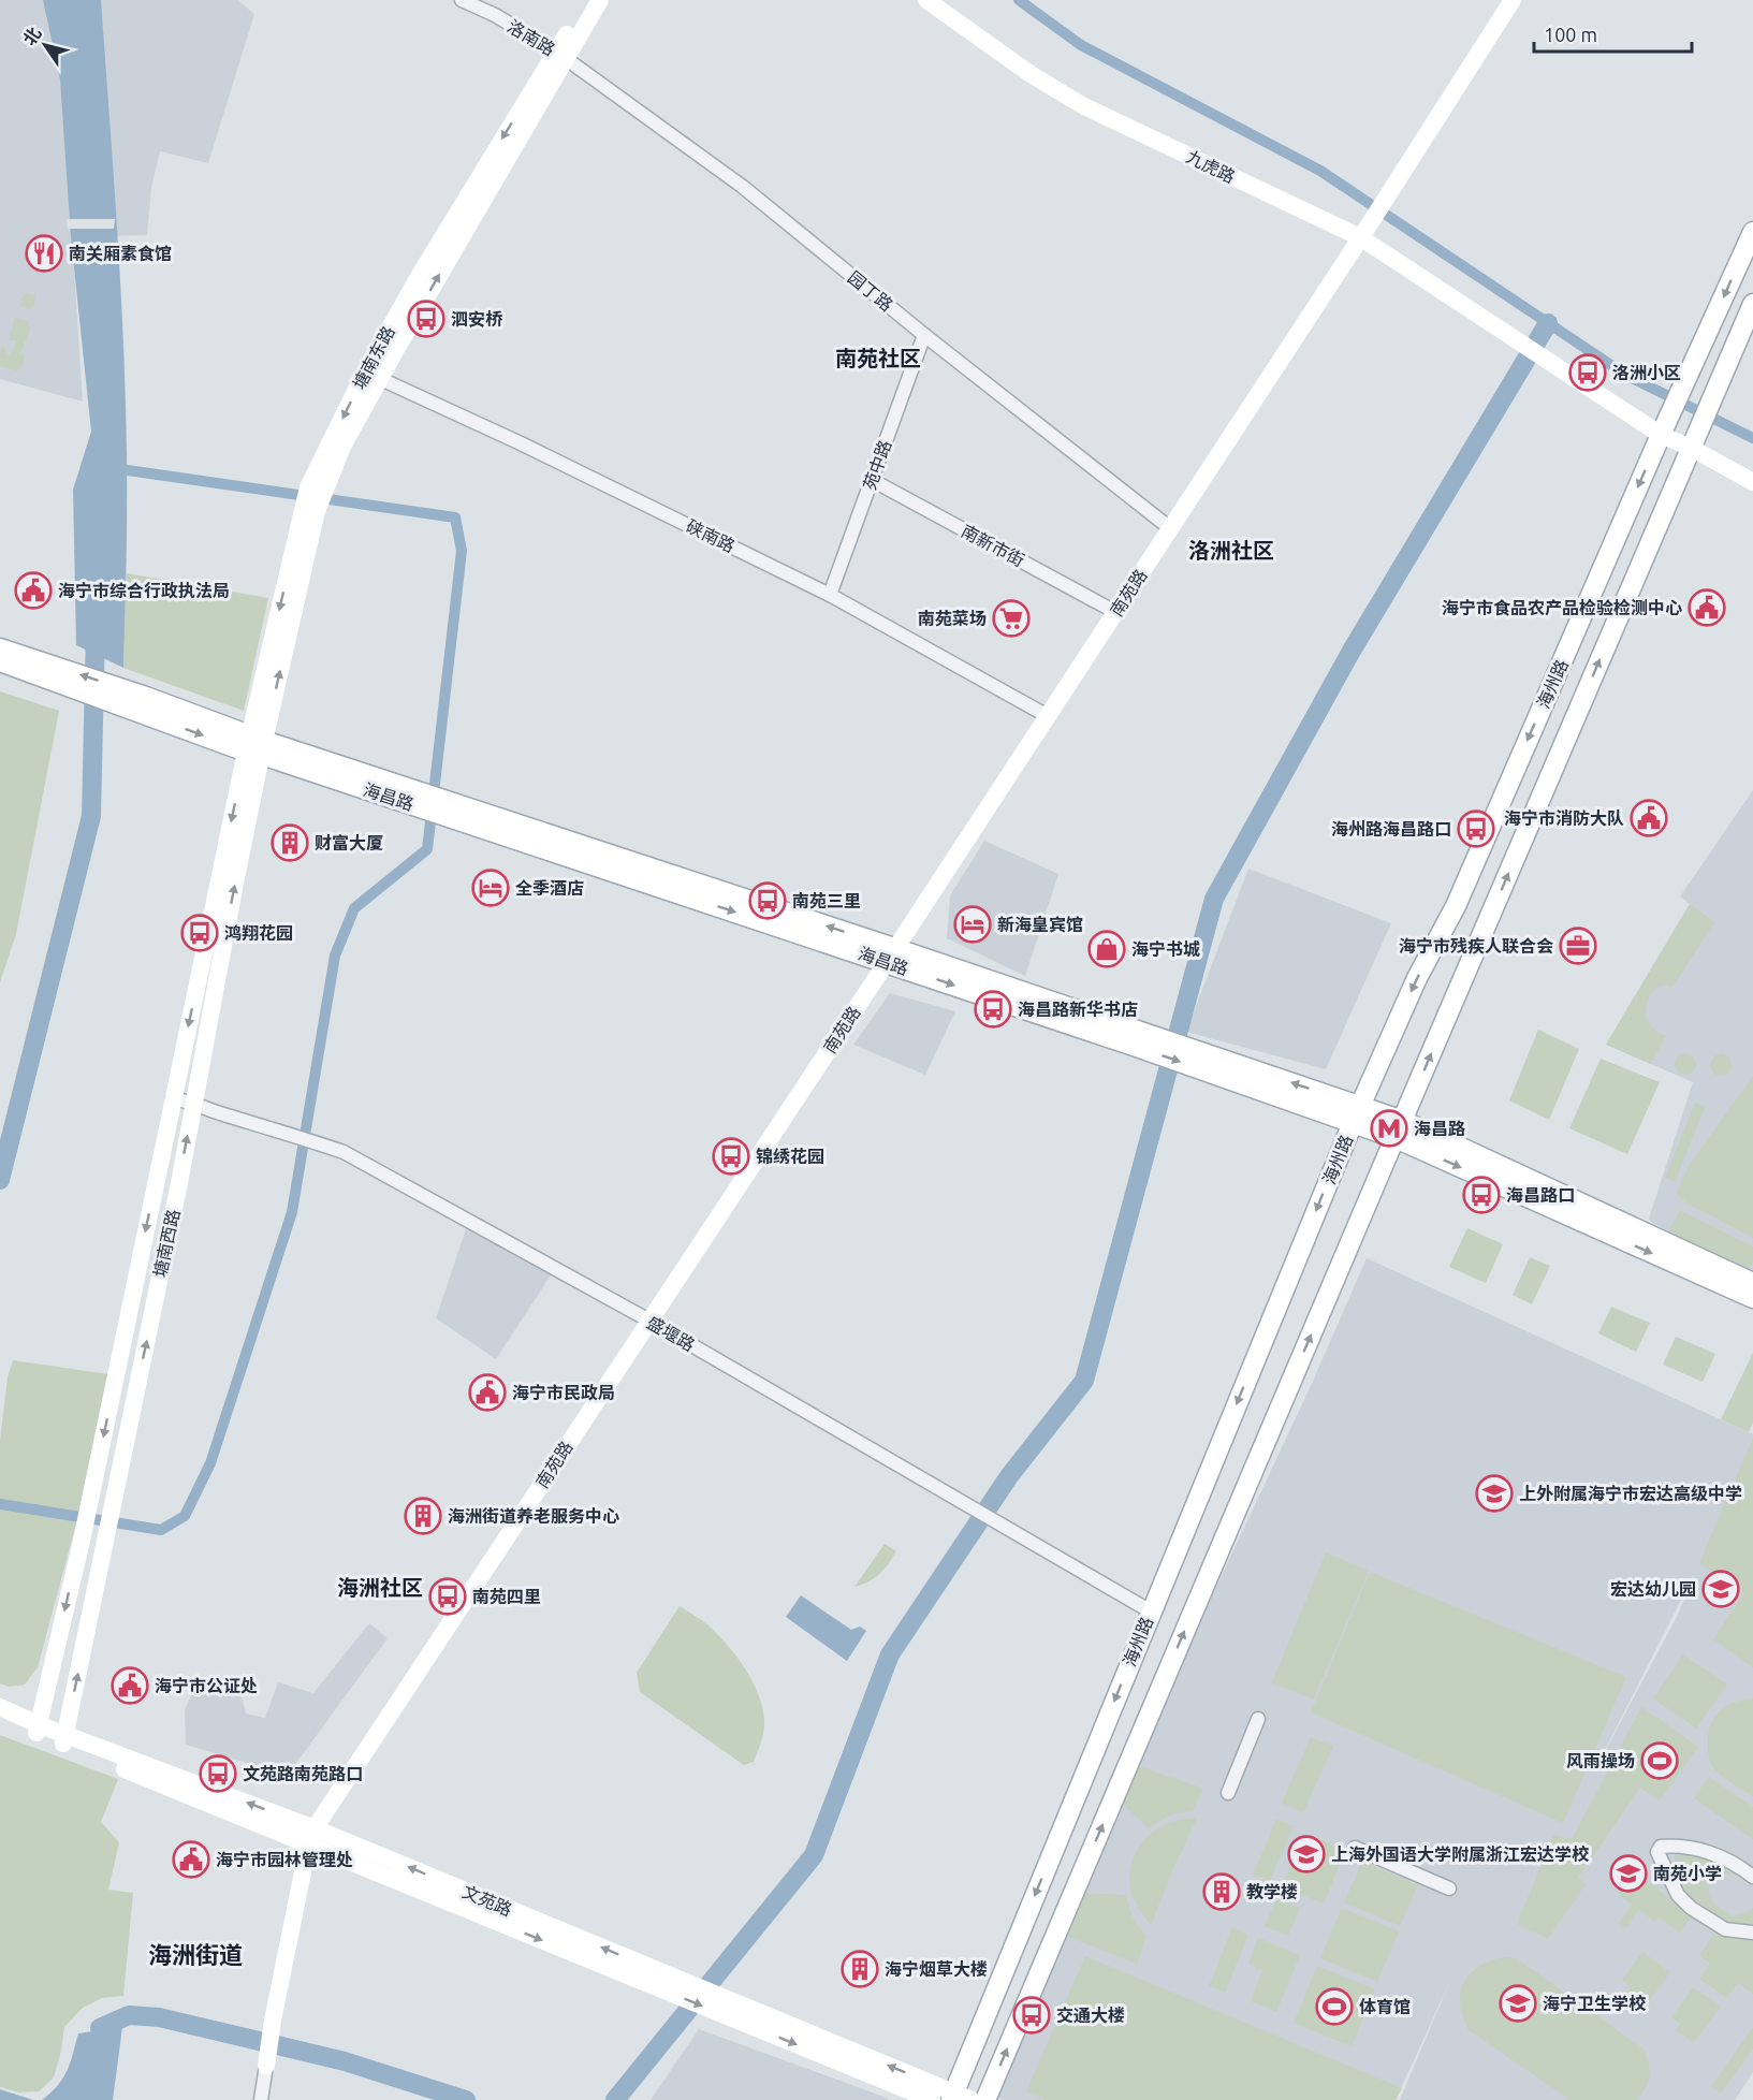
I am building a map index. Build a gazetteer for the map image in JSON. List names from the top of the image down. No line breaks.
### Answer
{"streets":{"main road":["九虎路","塘南东路","南苑路","海州路","海昌路","塘南西路","文苑路"],"street":["洛南路","园丁路","苑中路","硖南路","南新市街","盛堰路"]},"crossings":[["洛南路","园丁路"],["洛南路","塘南东路"],["九虎路","南苑路"],["九虎路","海州路"],["园丁路","塘南东路"],["园丁路","苑中路"],["园丁路","南苑路"],["塘南东路","硖南路"],["塘南东路","海昌路"],["塘南东路","塘南西路"],["苑中路","硖南路"],["苑中路","南新市街"],["硖南路","南苑路"],["南新市街","南苑路"],["南苑路","海昌路"],["南苑路","盛堰路"],["南苑路","文苑路"],["海州路","海昌路"],["海州路","盛堰路"],["海州路","文苑路"],["海昌路","塘南西路"],["塘南西路","盛堰路"],["塘南西路","文苑路"]],"districts":["南苑社区","洛洲社区","海洲社区","海洲街道"],"places":{"restaurant":["南关厢素食馆"],"bus stop":["泗安桥","洛洲小区","海州路海昌路口","南苑三里","鸿翔花园","海昌路新华书店","锦绣花园","海昌路口","南苑四里","文苑路南苑路口","交通大楼"],"public building":["海宁市综合行政执法局","海宁市食品农产品检验检测中心","海宁市消防大队","海宁市民政局","海宁市公证处","海宁市园林管理处"],"supermarket":["南苑菜场"],"building":["财富大厦","海洲街道养老服务中心","教学楼","海宁烟草大楼"],"hotel":["全季酒店","新海皇宾馆"],"office":["海宁市残疾人联合会"],"shop":["海宁书城"],"metro station":["海昌路"],"school or university":["上外附属海宁市宏达高级中学","宏达幼儿园","上海外国语大学附属浙江宏达学校","南苑小学","海宁卫生学校"],"sports":["风雨操场","体育馆"]},"scale_bar":"100 m","north":"top left"}
